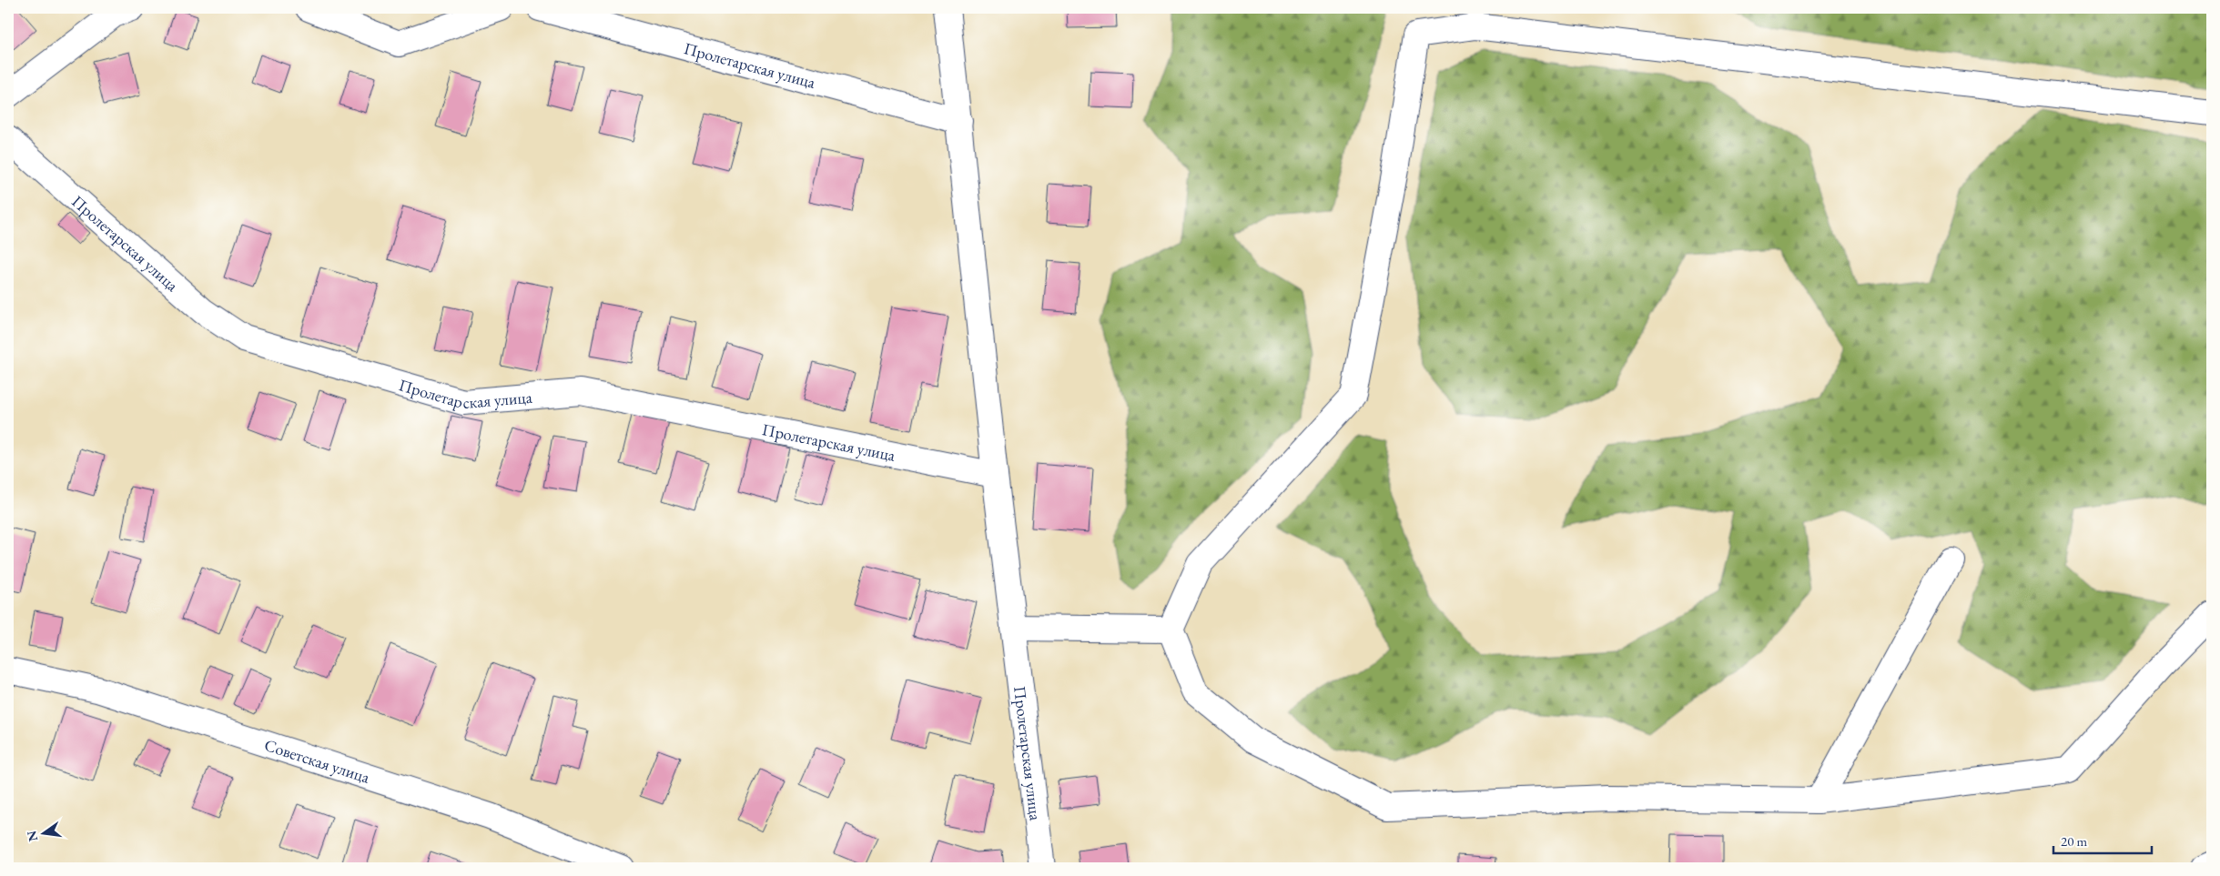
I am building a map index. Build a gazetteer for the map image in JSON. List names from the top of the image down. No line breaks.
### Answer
{"streets":{"street":["Пролетарская улица","Советская улица"]},"scale_bar":"20 m","north":"left"}
